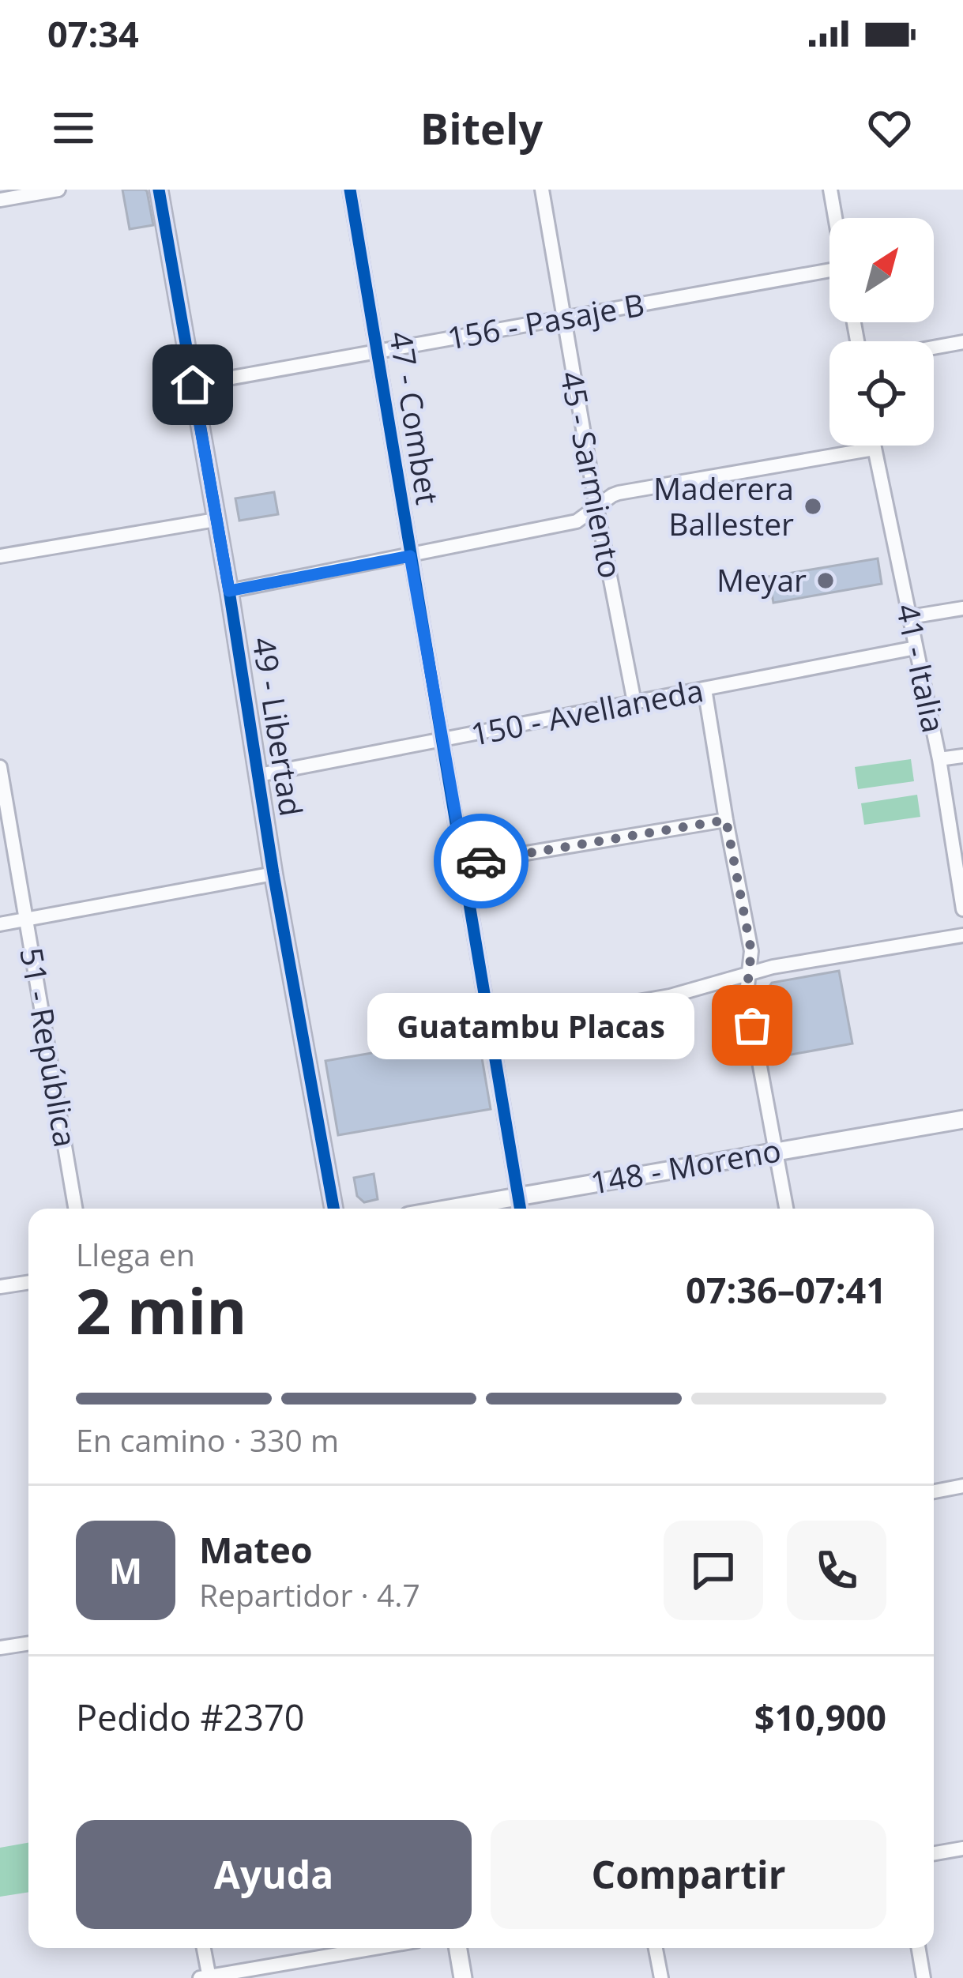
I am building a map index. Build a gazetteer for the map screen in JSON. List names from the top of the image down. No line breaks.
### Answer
{"streets":{"street":["156 - Pasaje B","47 - Combet","45 - Sarmiento","41 - Italia","150 - Avellaneda","49 - Libertad","51 - República","148 - Moreno"]},"crossings":[["156 - Pasaje B","47 - Combet"],["156 - Pasaje B","45 - Sarmiento"],["156 - Pasaje B","49 - Libertad"],["47 - Combet","150 - Avellaneda"],["47 - Combet","148 - Moreno"],["45 - Sarmiento","150 - Avellaneda"],["41 - Italia","150 - Avellaneda"],["150 - Avellaneda","49 - Libertad"]],"places":["Maderera Ballester","Meyar","Guatambu Placas"],"north":"top right","page":{"status":"07:34","header":"Bitely","bubble":"Guatambu Placas","heading":["2 min","Llega en","07:36–07:41"],"panel":["Mateo","Repartidor · 4.7","Pedido #2370","$10,900"],"bar":"En camino · 330 m","round":"M","buttons":["Ayuda","Compartir"]}}
